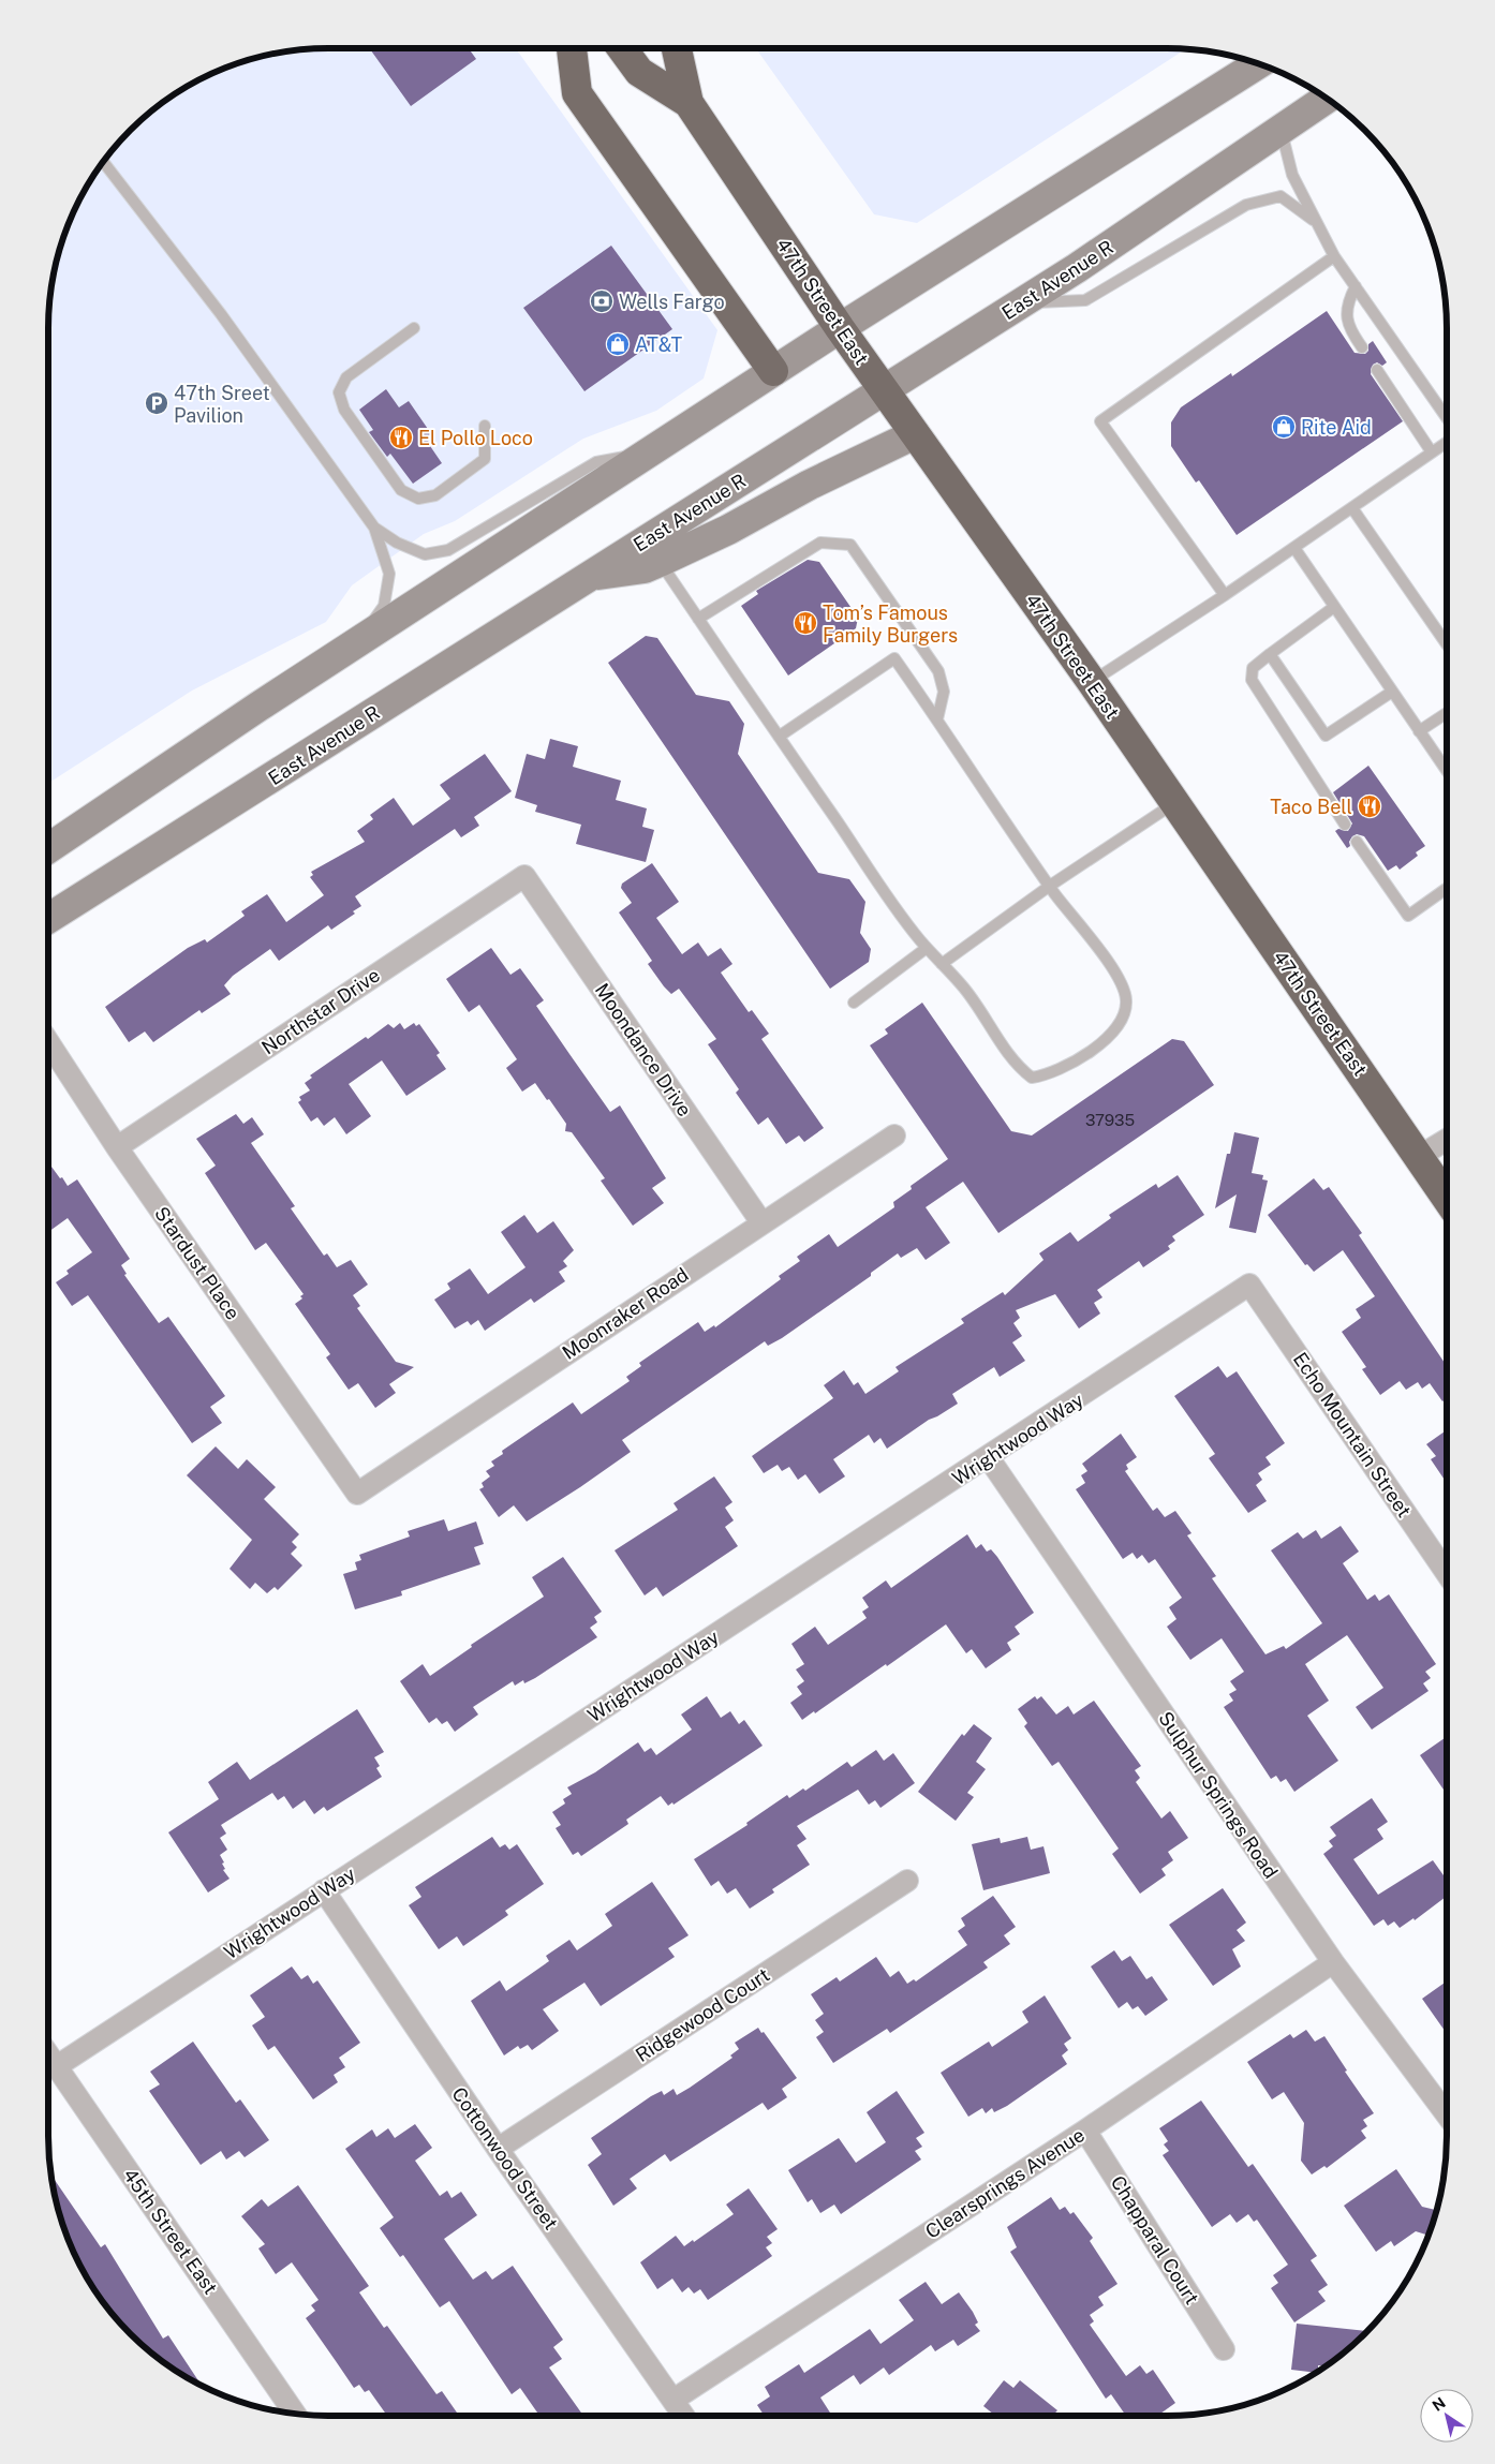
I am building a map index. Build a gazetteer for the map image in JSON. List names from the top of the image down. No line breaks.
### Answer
{"streets":{"highway":["47th Street East"],"main road":["East Avenue R"],"street":["Northstar Drive","Moondance Drive","Stardust Place","Moonraker Road","Echo Mountain Street","Wrightwood Way","Sulphur Springs Road","Ridgewood Court","Cottonwood Street","Clearsprings Avenue","45th Street East","Chapparal Court"]},"crossings":[["East Avenue R","47th Street East"],["Northstar Drive","Moondance Drive"],["Northstar Drive","Stardust Place"],["Moondance Drive","Moonraker Road"],["Stardust Place","Moonraker Road"],["Echo Mountain Street","Wrightwood Way"],["Wrightwood Way","Sulphur Springs Road"],["Wrightwood Way","Cottonwood Street"],["Wrightwood Way","45th Street East"],["Sulphur Springs Road","Clearsprings Avenue"],["Ridgewood Court","Cottonwood Street"],["Cottonwood Street","Clearsprings Avenue"],["Clearsprings Avenue","Chapparal Court"]],"places":{"bank":["Wells Fargo"],"shop":["AT&T","Rite Aid"],"parking":["47th Sreet Pavilion"],"restaurant":["El Pollo Loco","Tom’s Famous Family Burgers","Taco Bell"]},"house_numbers":["37935"],"north":"top left"}
